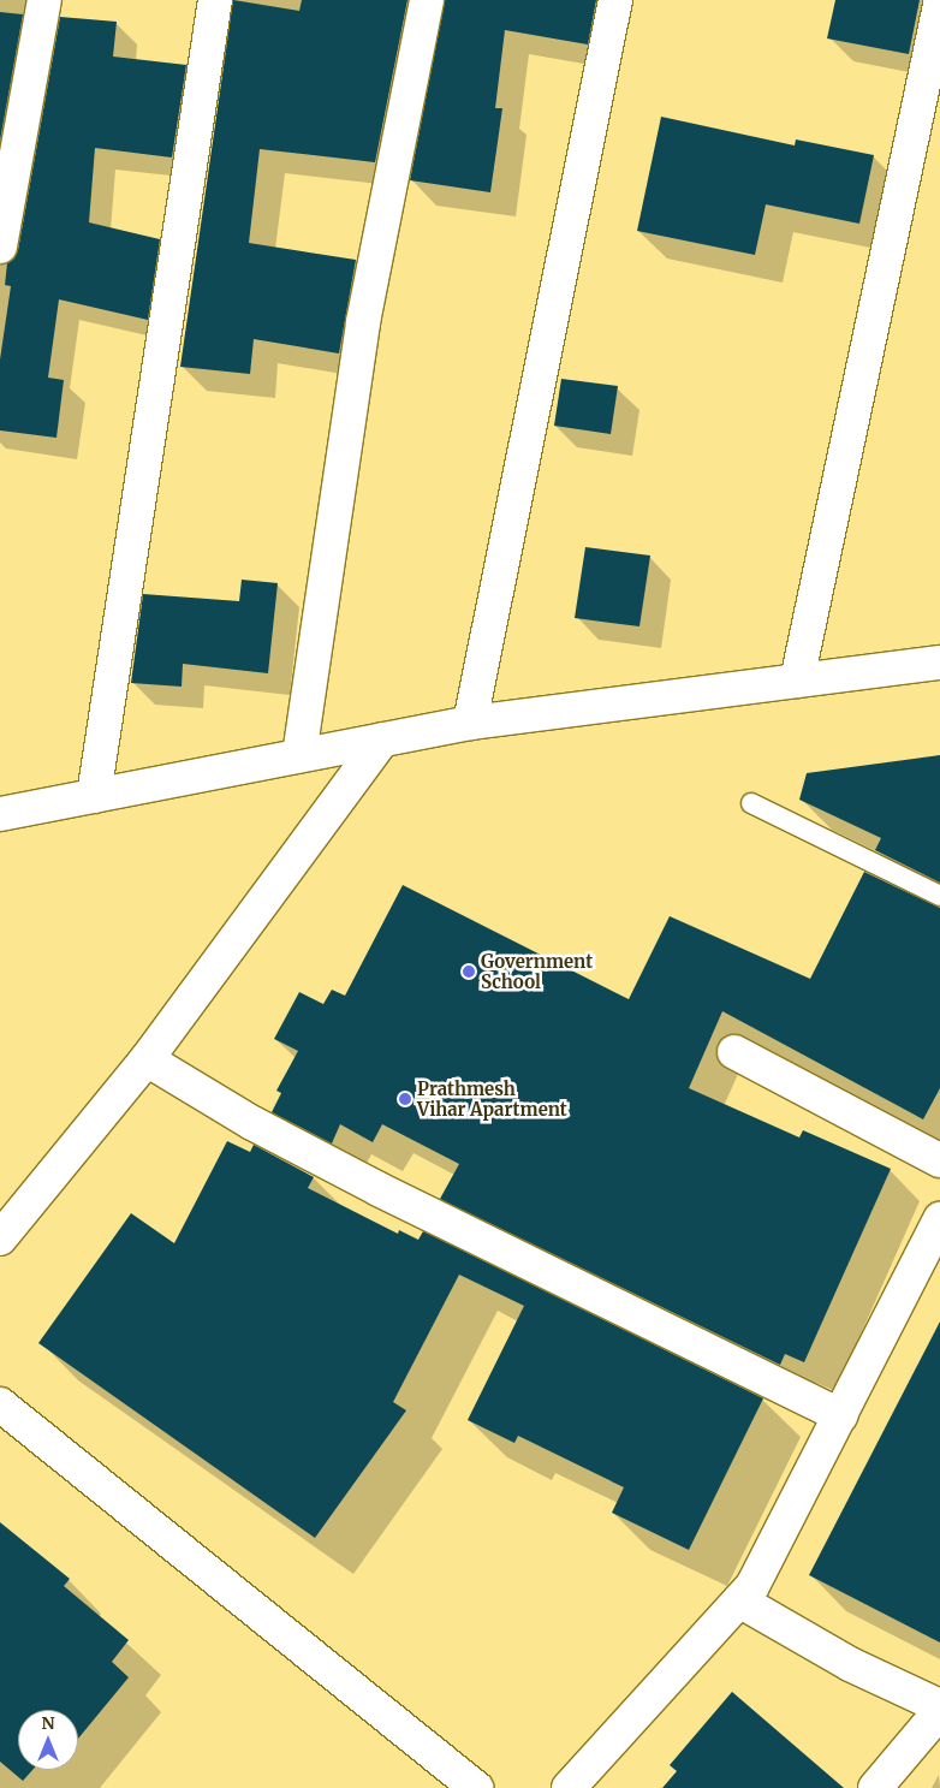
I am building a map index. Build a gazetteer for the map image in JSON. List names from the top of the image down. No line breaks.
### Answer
{"places":["Government School","Prathmesh Vihar Apartment"],"north":"top"}
